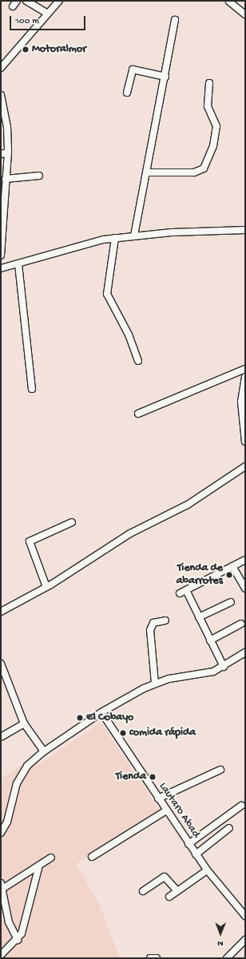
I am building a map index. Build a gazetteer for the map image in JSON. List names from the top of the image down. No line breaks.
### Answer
{"streets":{"street":["Lautaro Abad"]},"places":["Motoralmor","Tienda de abarrotes","El Cobayo","comida rápida","Tienda"],"scale_bar":"100 m","north":"bottom"}
